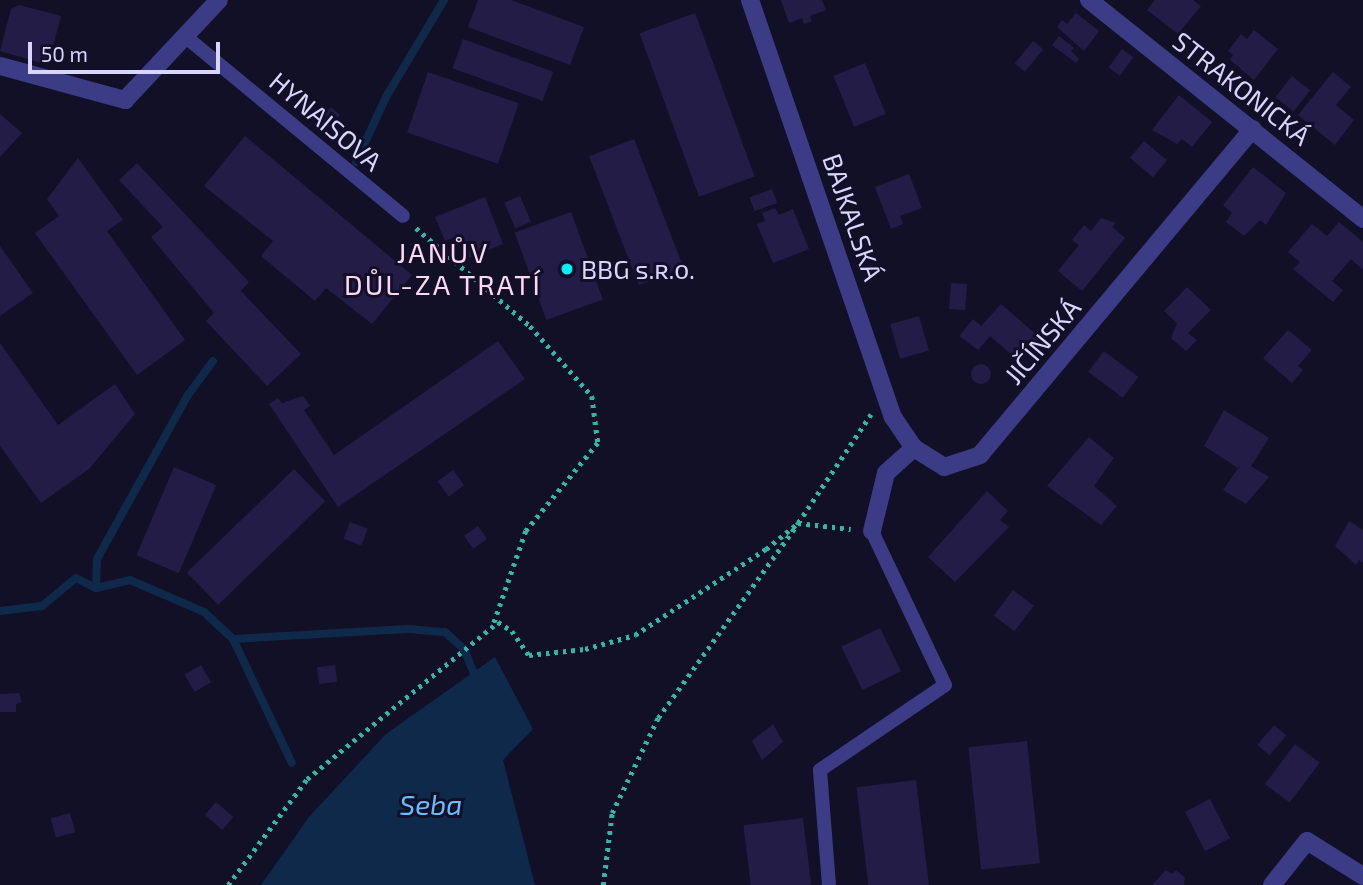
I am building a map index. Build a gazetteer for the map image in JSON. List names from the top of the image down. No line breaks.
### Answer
{"streets":{"street":["STRAKONICKÁ","BAJKALSKÁ","JIČÍNSKÁ"],"lane":["HYNAISOVA"]},"crossings":[["STRAKONICKÁ","JIČÍNSKÁ"],["BAJKALSKÁ","JIČÍNSKÁ"]],"districts":["JANŮV DŮL-ZA TRATÍ"],"water":["Seba"],"places":["BBG s.ʀ.ᴏ."],"scale_bar":"50 m"}
